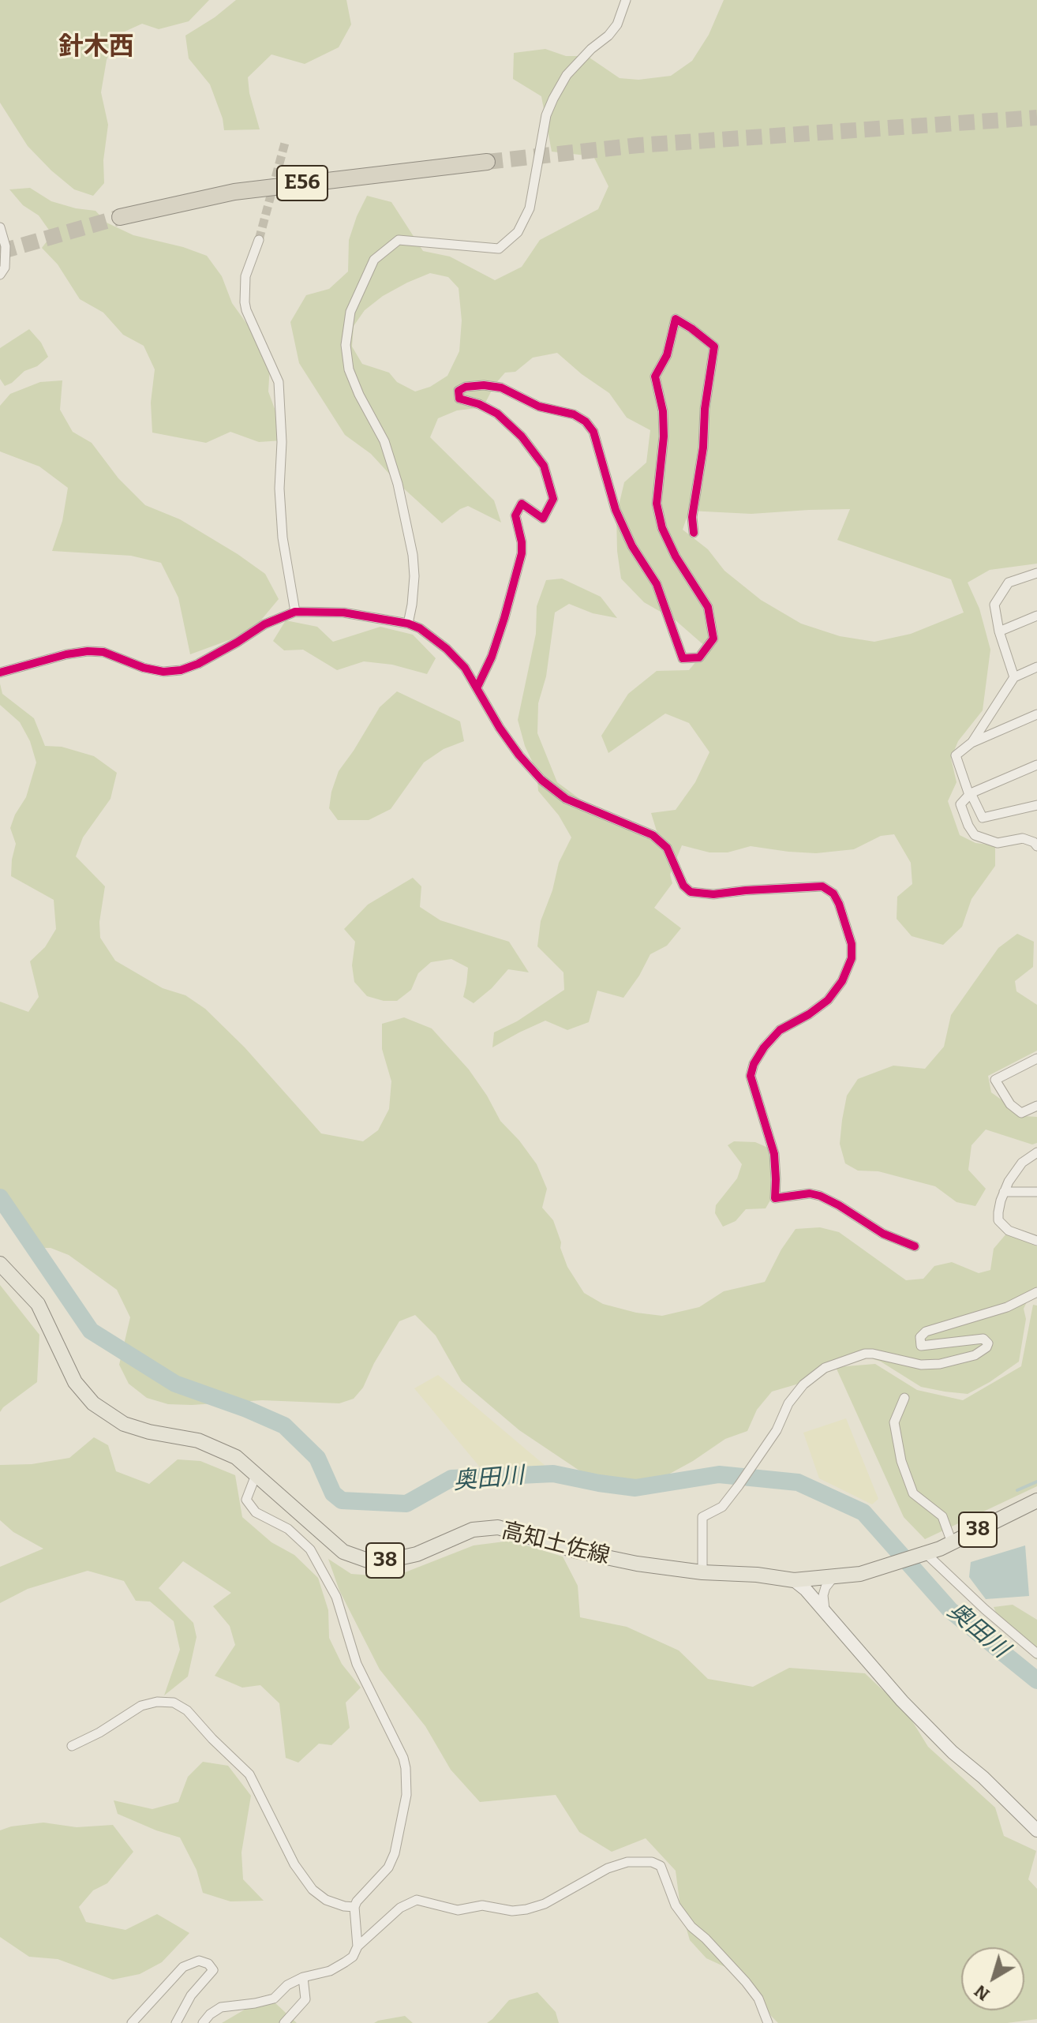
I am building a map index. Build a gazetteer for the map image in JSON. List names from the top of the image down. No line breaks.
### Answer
{"streets":{"highway":["E56"],"main road":["38","高知土佐線"]},"districts":["針木西"],"water":["奥田川"],"north":"bottom left"}
